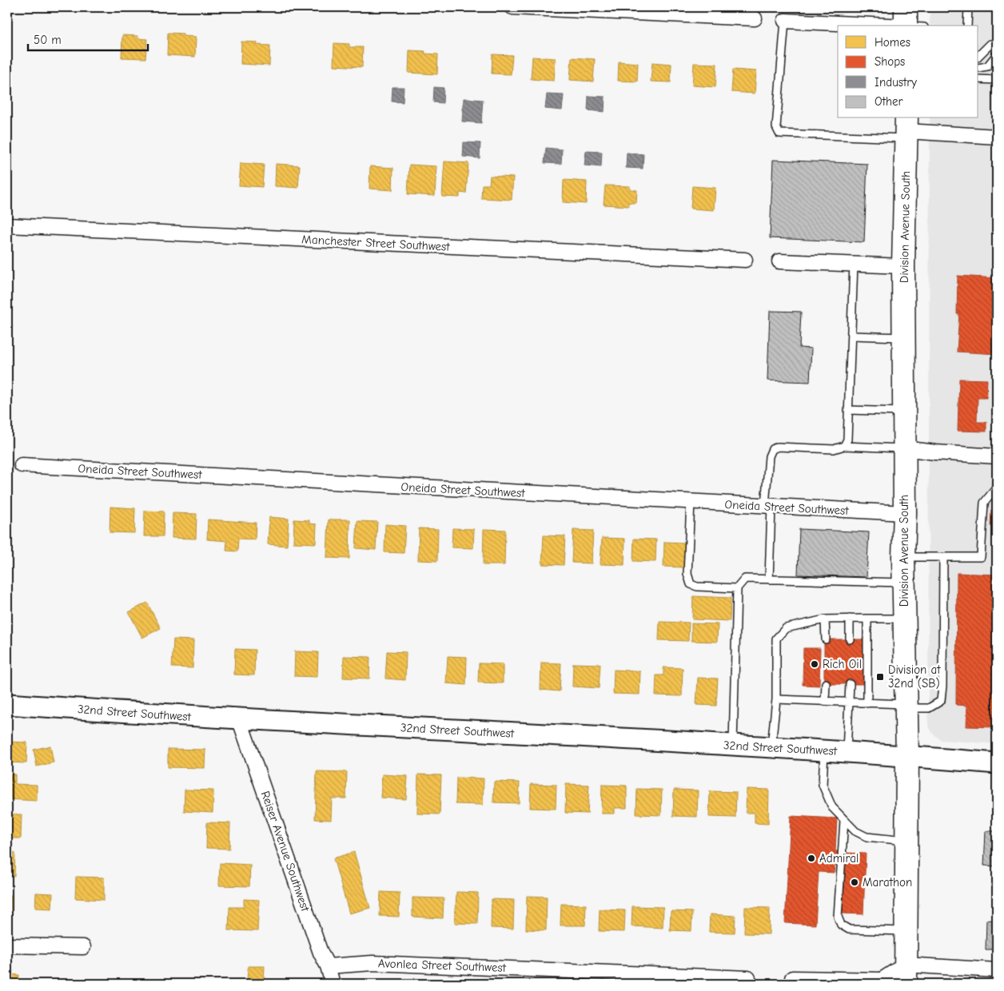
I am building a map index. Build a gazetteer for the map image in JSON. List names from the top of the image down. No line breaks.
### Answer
{"streets":{"main road":["Division Avenue South"],"street":["Manchester Street Southwest","Oneida Street Southwest","32nd Street Southwest","Reiser Avenue Southwest","Avonlea Street Southwest"]},"crossings":[["Division Avenue South","Oneida Street Southwest"],["Division Avenue South","32nd Street Southwest"],["32nd Street Southwest","Reiser Avenue Southwest"],["Reiser Avenue Southwest","Avonlea Street Southwest"]],"places":{"other":["Rich Oil","Admiral","Marathon"],"transit":["Division at 32nd (SB)"]},"legend":["Homes","Shops","Industry","Other"],"scale_bar":"50 m"}
